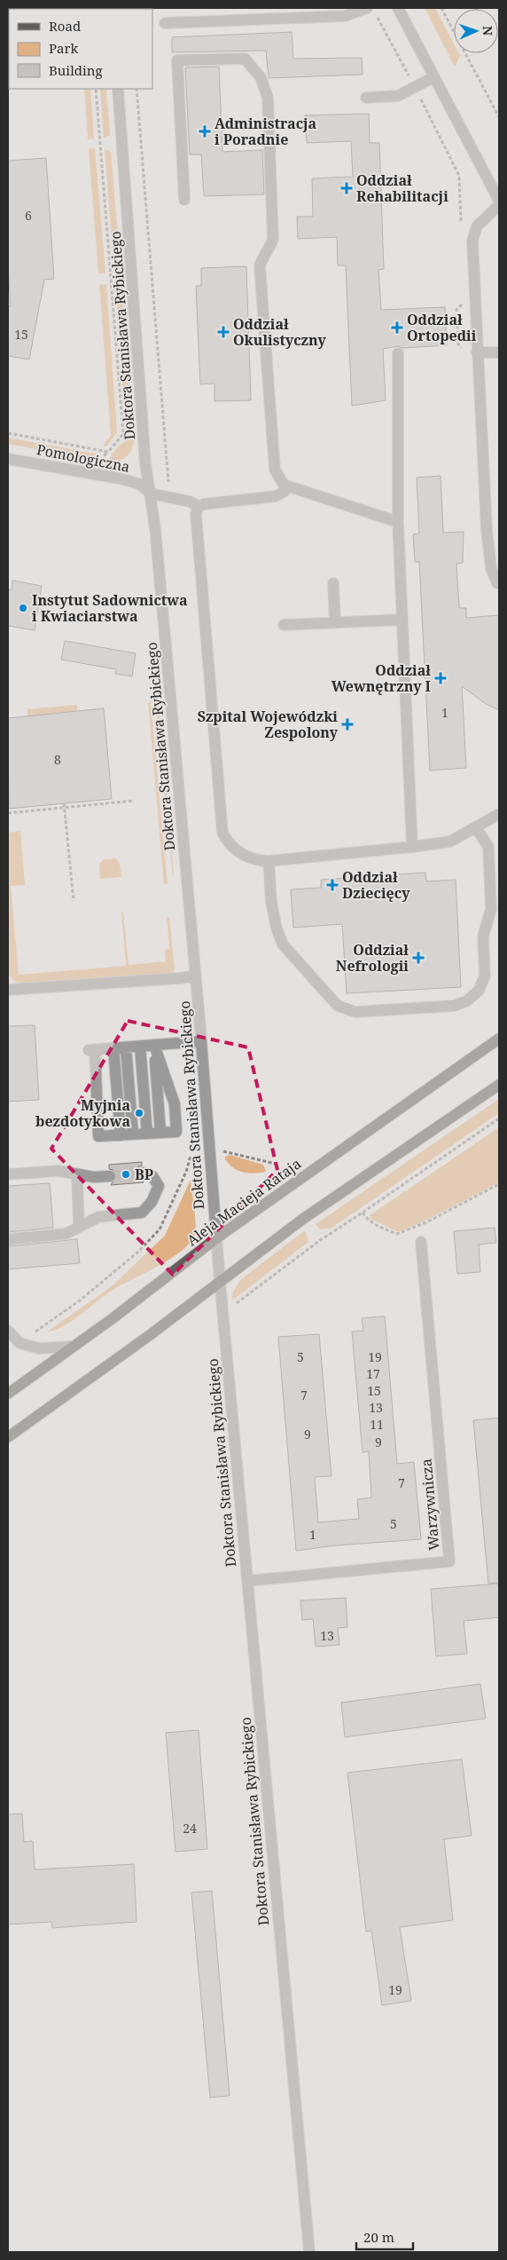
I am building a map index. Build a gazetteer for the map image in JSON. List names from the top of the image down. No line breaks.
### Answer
{"streets":{"main road":["Aleja Macieja Rataja"],"street":["Doktora Stanisława Rybickiego","Pomologiczna","Warzywnicza"]},"crossings":[["Doktora Stanisława Rybickiego","Pomologiczna"],["Doktora Stanisława Rybickiego","Aleja Macieja Rataja"],["Doktora Stanisława Rybickiego","Warzywnicza"]],"places":{"health":["Administracja i Poradnie","Oddział Rehabilitacji","Oddział Ortopedii","Oddział Okulistyczny","Oddział Wewnętrzny I","Szpital Wojewódzki Zespolony","Oddział Dziecięcy","Oddział Nefrologii"],"other":["Instytut Sadownictwa i Kwiaciarstwa","Myjnia bezdotykowa","BP"]},"house_numbers":["6","15","1","8","5","19","17","15","7","13","11","9","9","7","5","1","13","24","19"],"legend":["Road","Park","Building"],"scale_bar":"20 m","north":"right"}
